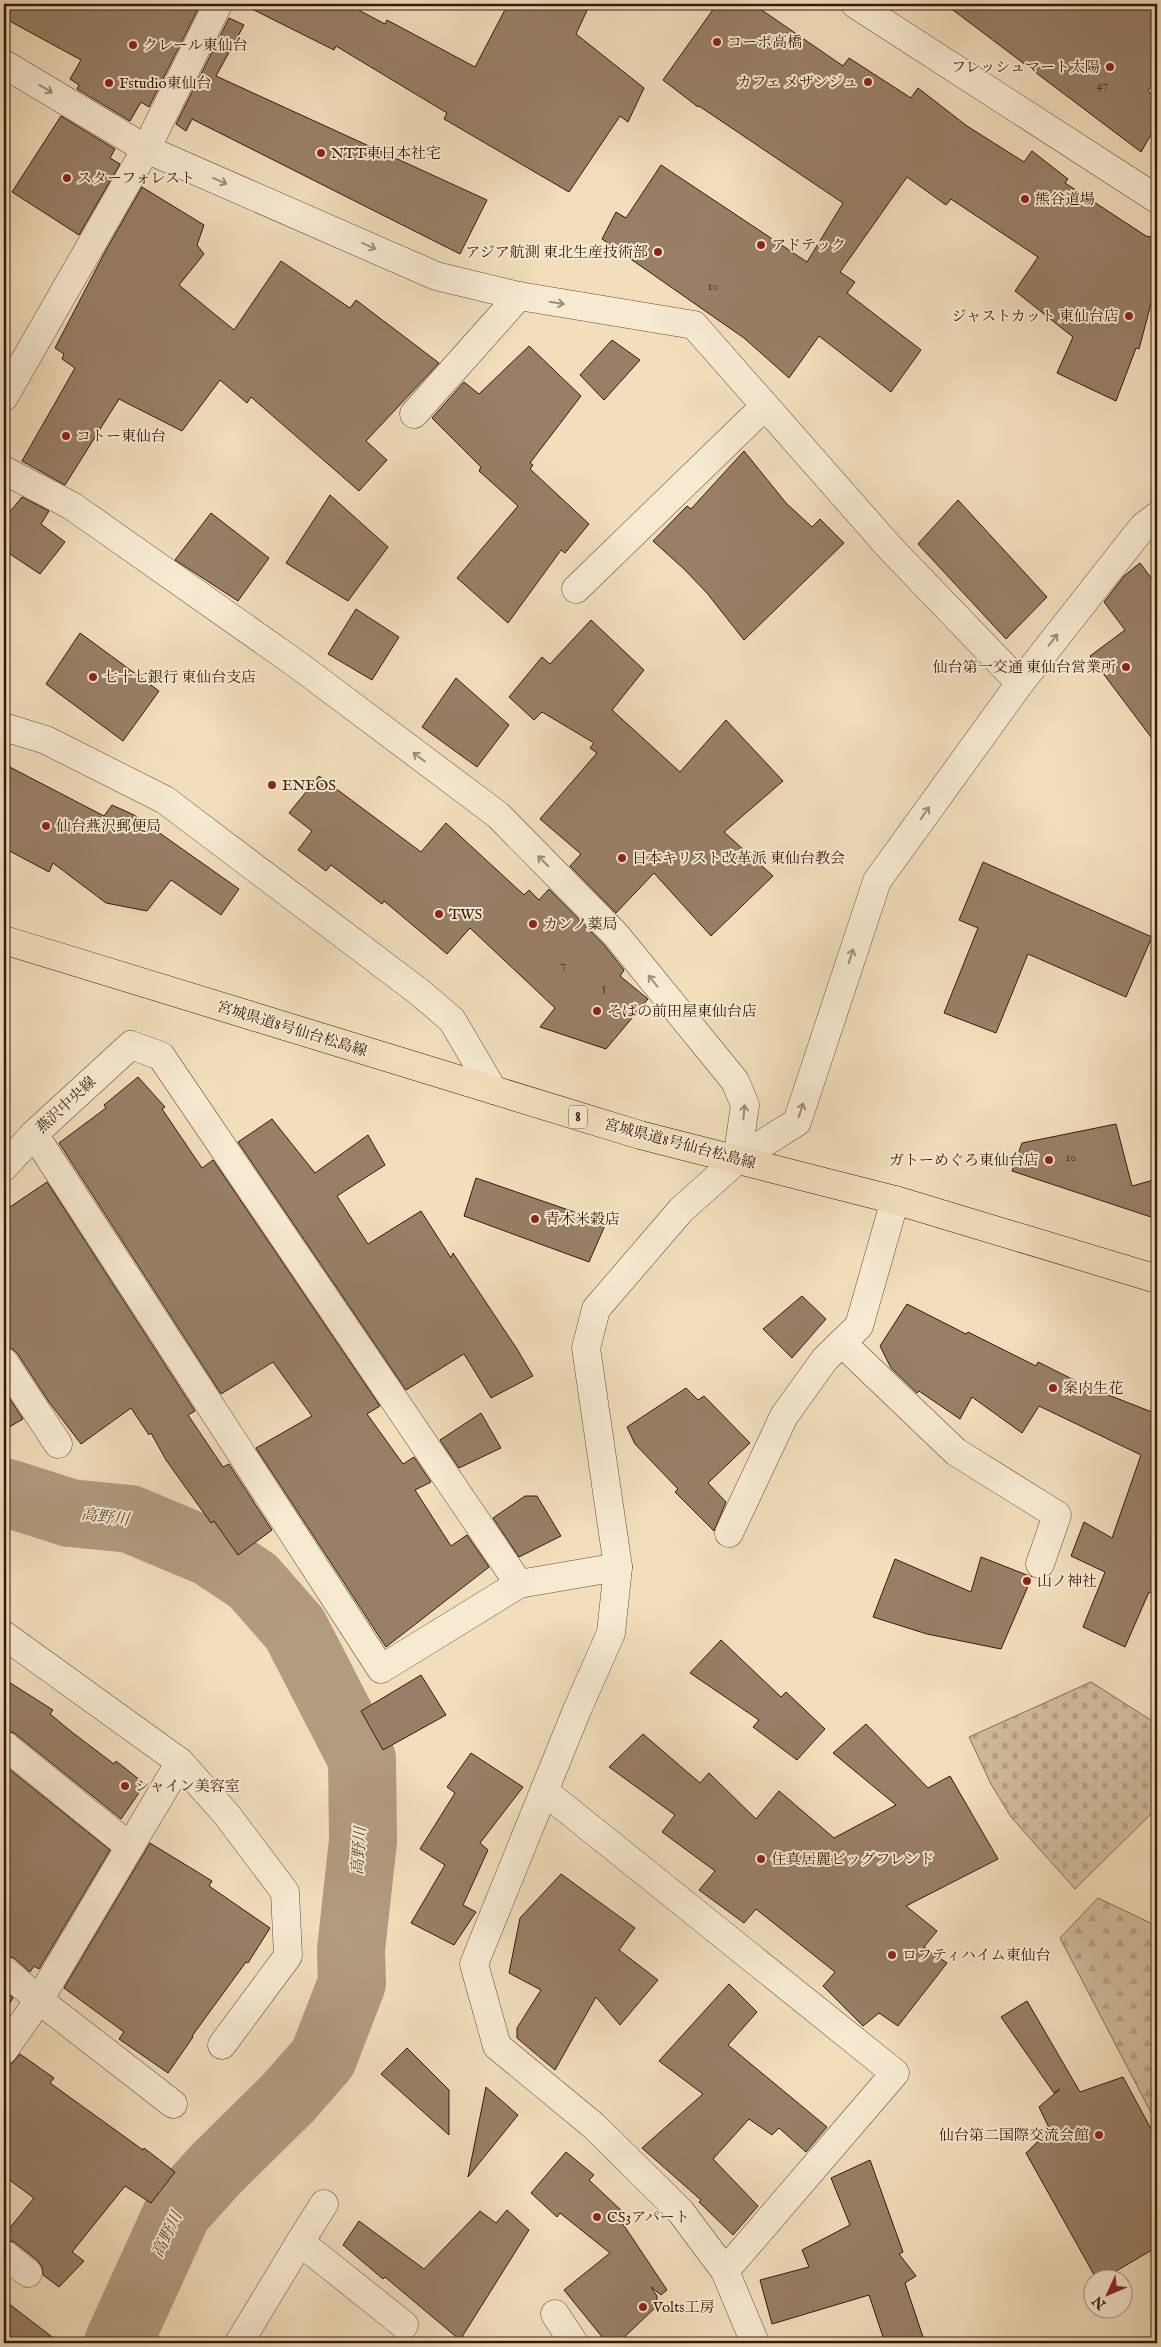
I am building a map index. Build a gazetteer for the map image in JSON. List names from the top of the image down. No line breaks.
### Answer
{"streets":{"main road":["宮城県道8号仙台松島線","8"],"street":["燕沢中央線"]},"water":["高野川"],"places":["コーポ高橋","クレール東仙台","フレッシュマート太陽","カフェ メザンジュ","Fstudio東仙台","NTT東日本社宅","スターフォレスト","熊谷道場","アドテック","アジア航測 東北生産技術部","ジャストカット 東仙台店","コトー東仙台","仙台第一交通 東仙台営業所","七十七銀行 東仙台支店","ENEOS","仙台燕沢郵便局","日本キリスト改革派 東仙台教会","TWS","カンノ薬局","そばの前田屋東仙台店","ガトーめぐろ東仙台店","青木米穀店","案内生花","山ノ神社","シャイン美容室","住真居麗ビッグフレンド","ロフティハイム東仙台","仙台第二国際交流会館","CS3アパート","Volts工房"],"house_numbers":["47","10","7","5","10"],"north":"bottom left"}
